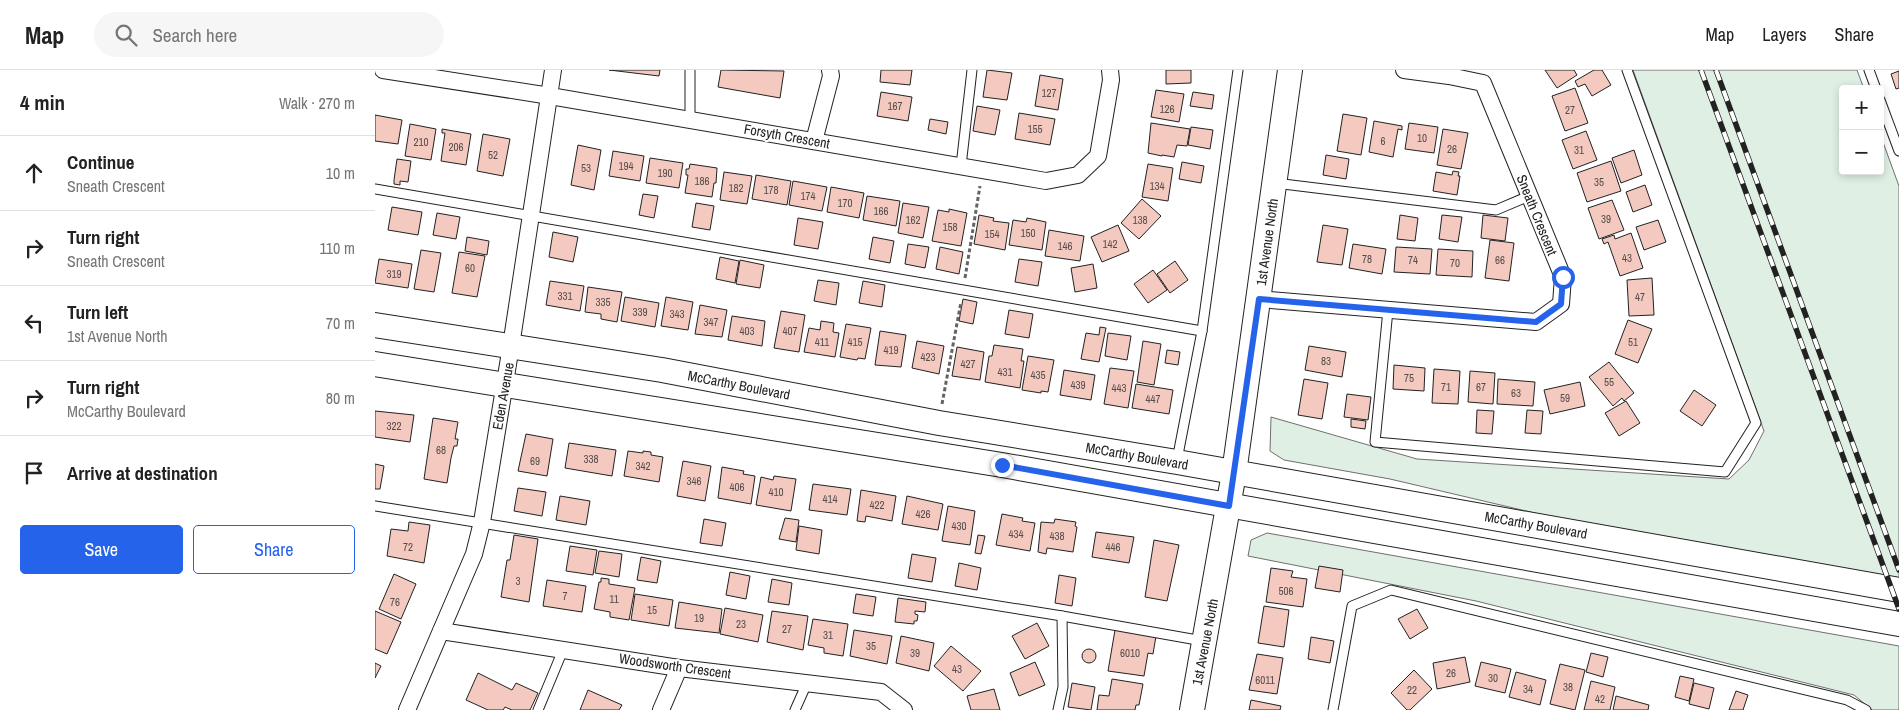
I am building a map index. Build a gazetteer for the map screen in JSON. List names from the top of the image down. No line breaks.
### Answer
{"streets":{"main road":["1st Avenue North","McCarthy Boulevard"],"street":["Forsyth Crescent","Sneath Crescent","Eden Avenue","Woodsworth Crescent"]},"crossings":[["Forsyth Crescent","Eden Avenue"],["Sneath Crescent","1st Avenue North"],["1st Avenue North","McCarthy Boulevard"],["McCarthy Boulevard","Eden Avenue"],["Eden Avenue","Woodsworth Crescent"]],"house_numbers":["127","167","126","27","155","10","6","210","206","26","31","52","194","53","190","186","35","134","182","178","174","170","166","39","162","138","158","150","154","142","146","43","78","74","66","70","60","319","331","47","335","339","343","347","403","407","411","415","51","419","423","83","427","431","435","75","55","439","71","67","443","63","59","447","322","68","338","69","342","346","406","410","414","422","426","430","434","438","72","446","3","506","7","11","76","15","19","23","27","31","35","39","6010","43","26","30","6011","38","34","22","42"],"page":{"header":"Map","search":"Search here","nav":["Map","Layers","Share"],"heading":["4 min","Walk · 270 m"],"map_buttons":["+","−"],"list":[["Continue","Sneath Crescent","10 m"],["Turn right","Sneath Crescent","110 m"],["Turn left","1st Avenue North","70 m"],["Turn right","McCarthy Boulevard","80 m"],"Arrive at destination"],"buttons":["Save","Share"]}}
